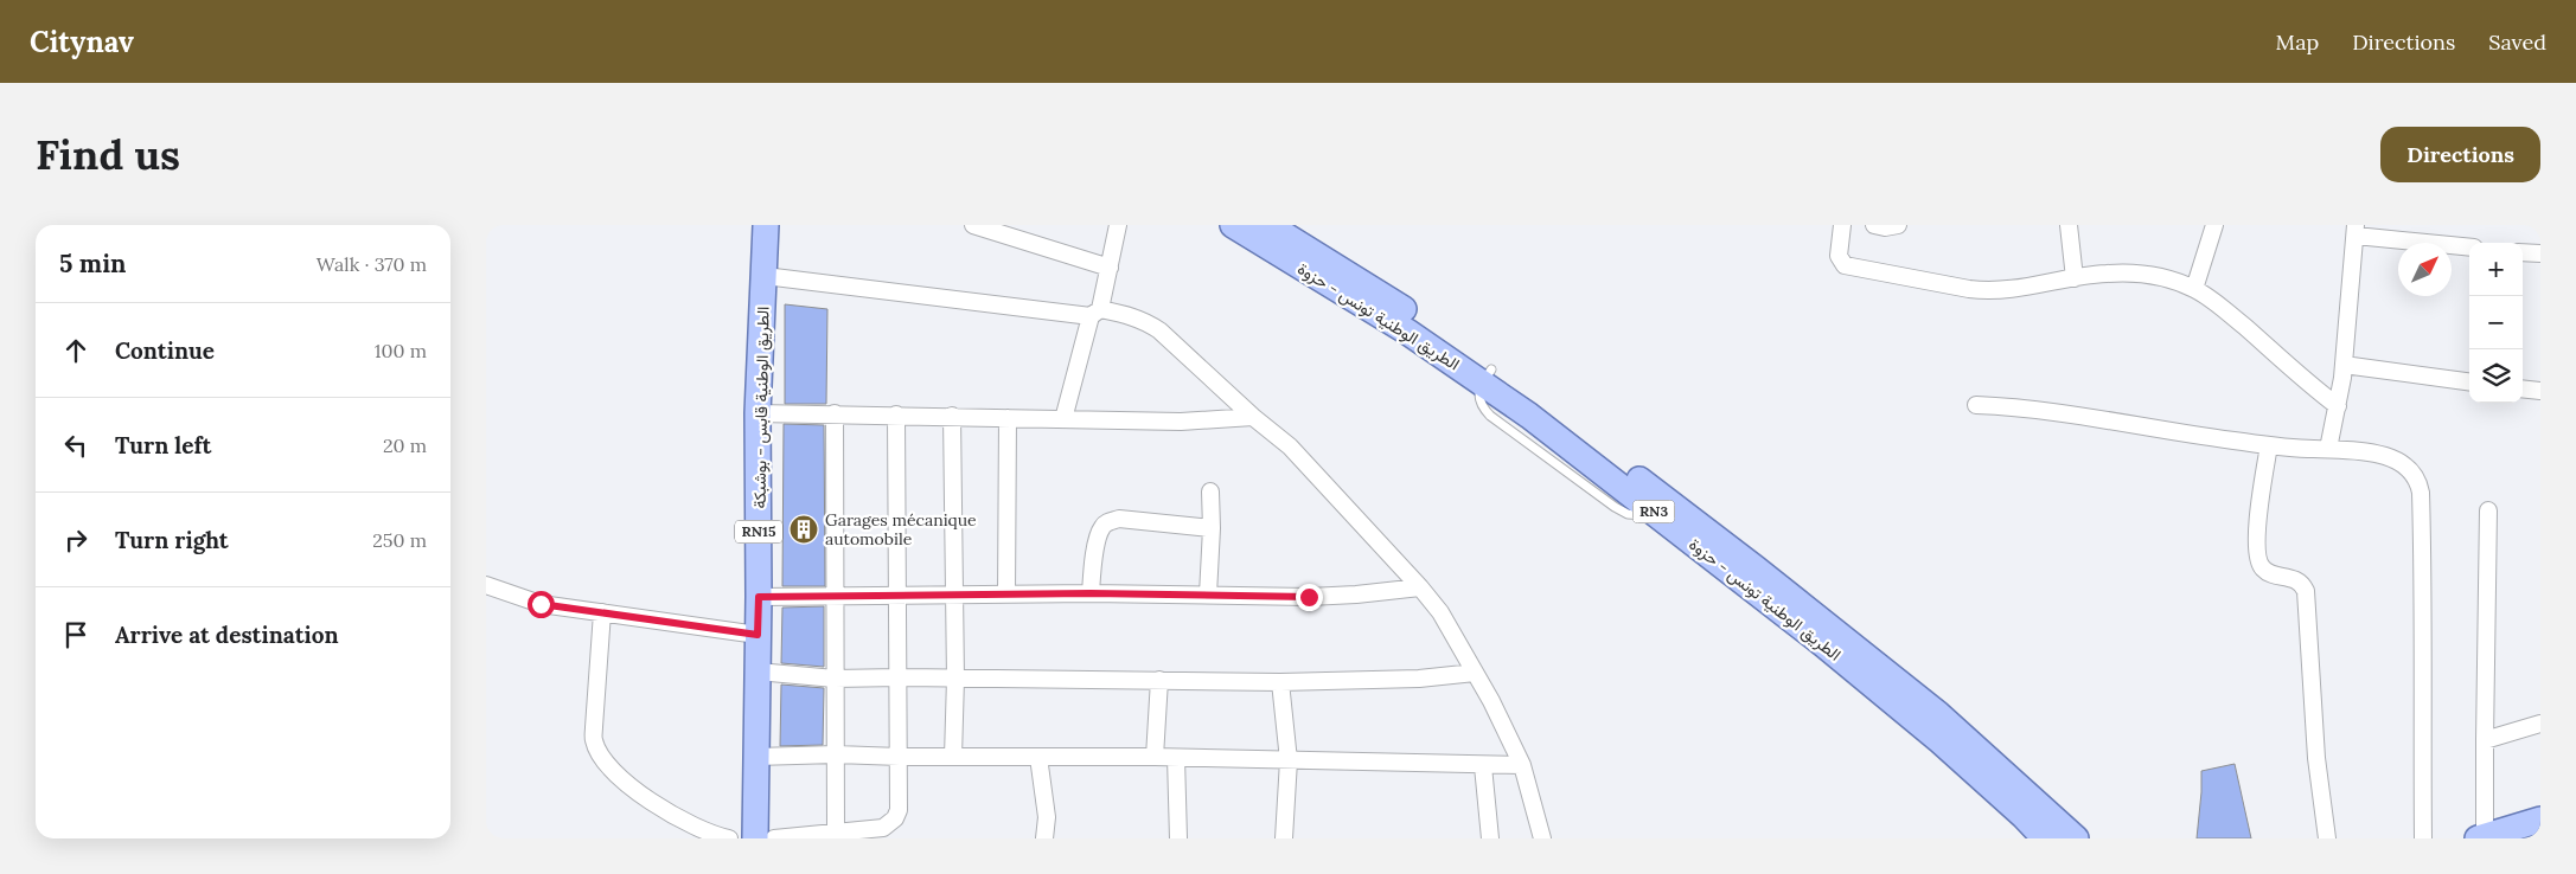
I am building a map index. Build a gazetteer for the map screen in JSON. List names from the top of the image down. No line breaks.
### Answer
{"streets":{"main road":["الطريق الوطنية تونس - حزوة","الطريق الوطنية قابس - بوشبكة","RN3","RN15"]},"places":{"building":["Garages mécanique automobile"]},"north":"top right","page":{"header":"Citynav","nav":["Map","Directions","Saved"],"buttons":"Directions","title":"Find us","heading":["5 min","Walk · 370 m"],"map_buttons":["+","−"],"list":[["Continue","100 m"],["Turn left","20 m"],["Turn right","250 m"],"Arrive at destination"]}}
